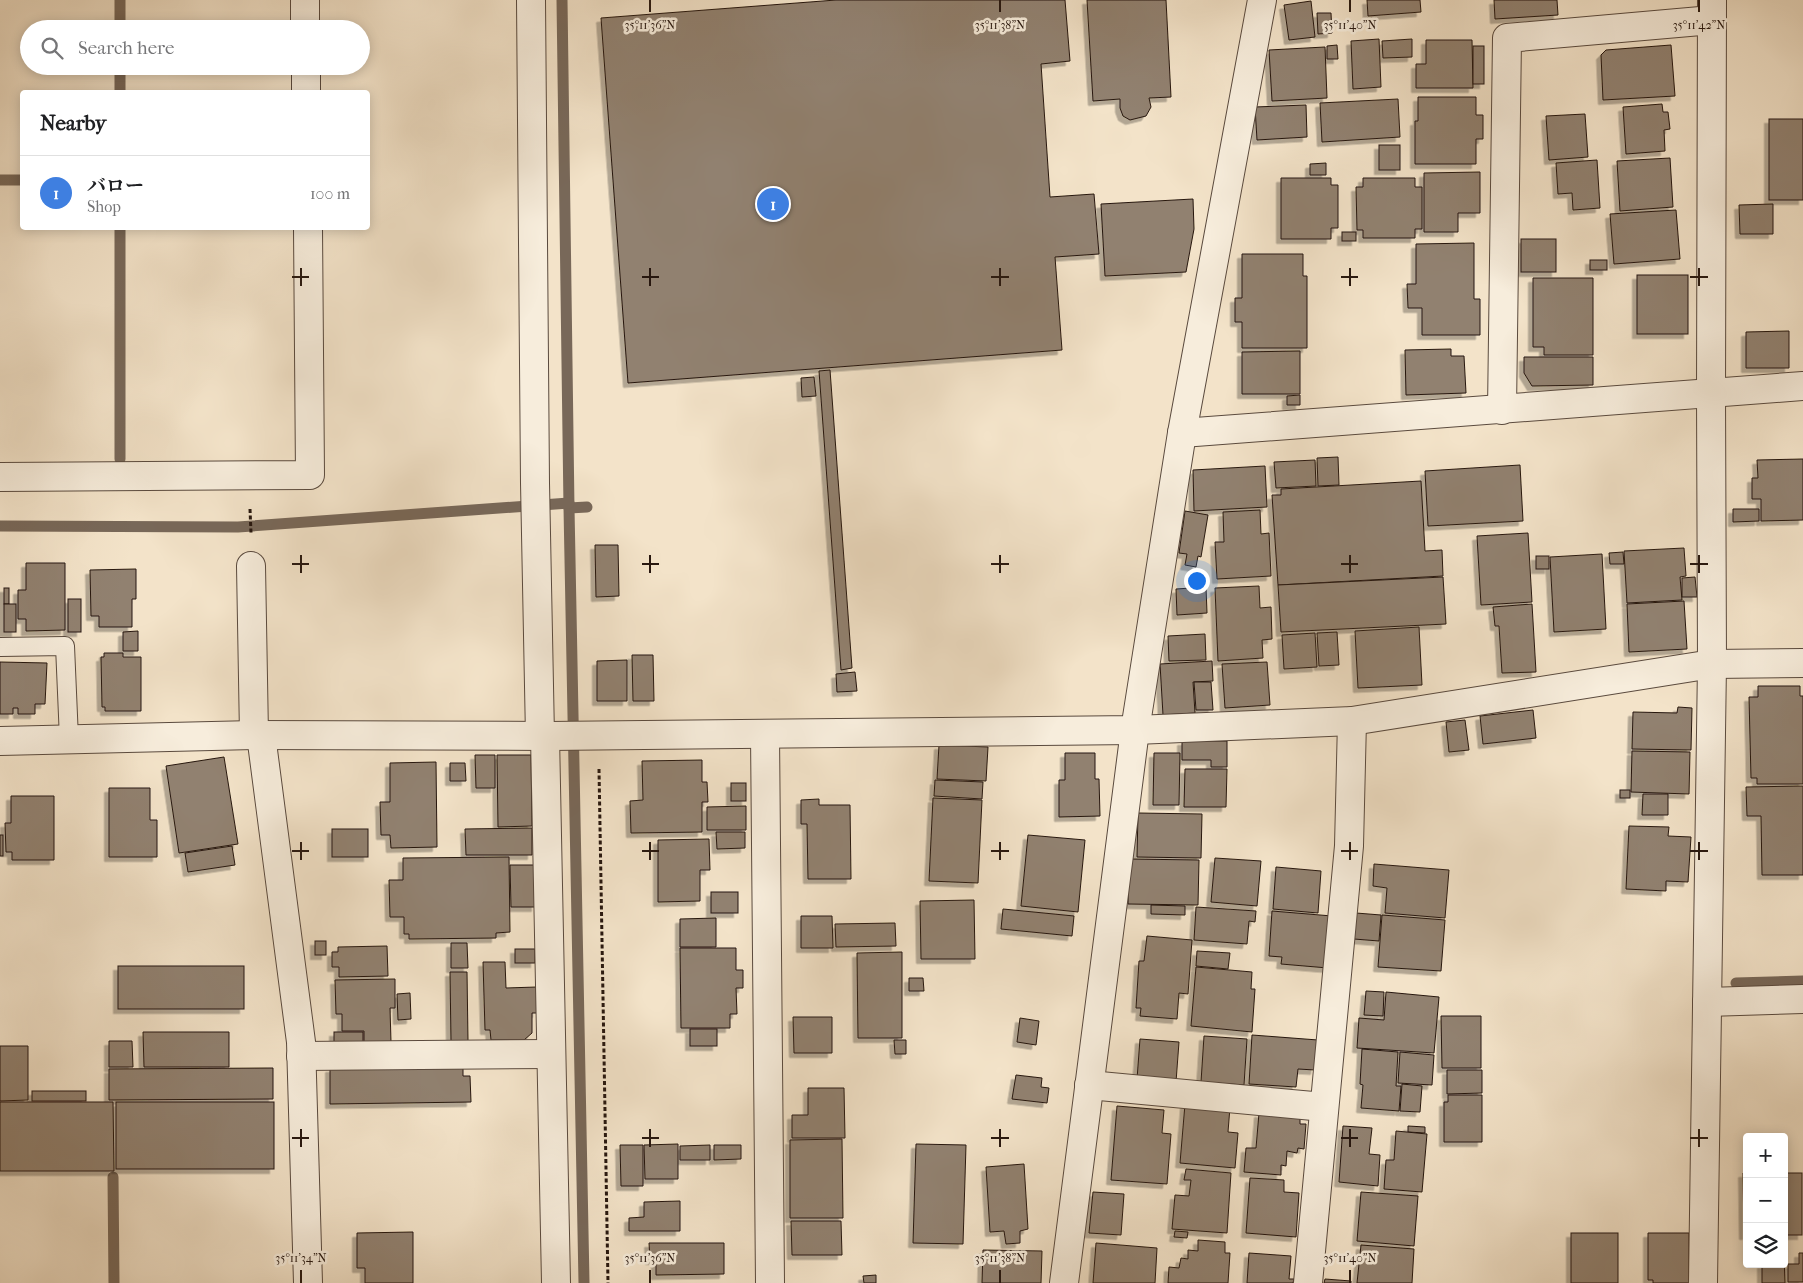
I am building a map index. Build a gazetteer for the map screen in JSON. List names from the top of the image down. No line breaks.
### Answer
{"page":{"search":"Search here","heading":"Nearby","list":[{"mark":"1","name":"バロー","note":"Shop","value":"100 m"}],"pins":"1","map_buttons":["+","−"]},"coordinates":["35°11'36\"N","35°11'38\"N","35°11'40\"N","35°11'42\"N","35°11'34\"N"]}
